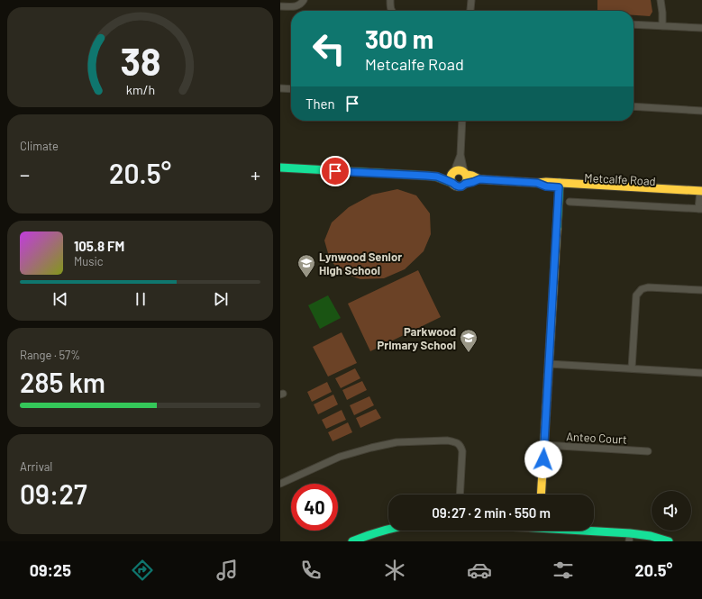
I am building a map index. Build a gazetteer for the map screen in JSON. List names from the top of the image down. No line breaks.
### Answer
{"streets":{"street":["Metcalfe Road","Anteo Court"]},"places":{"school or university":["Lynwood Senior High School","Parkwood Primary School"]},"page":{"turn":["300 m","Metcalfe Road"],"then":"Then","tile":["Climate",["Range · 57%","285 km"],["Arrival","09:27"]],"heat":["−","20.5°","+"],"song":["105.8 FM","Music"],"limit":"40","trip":"09:27 · 2 min · 550 m","tabs":["09:25","20.5°"],"gauge":["38","km/h"]}}
